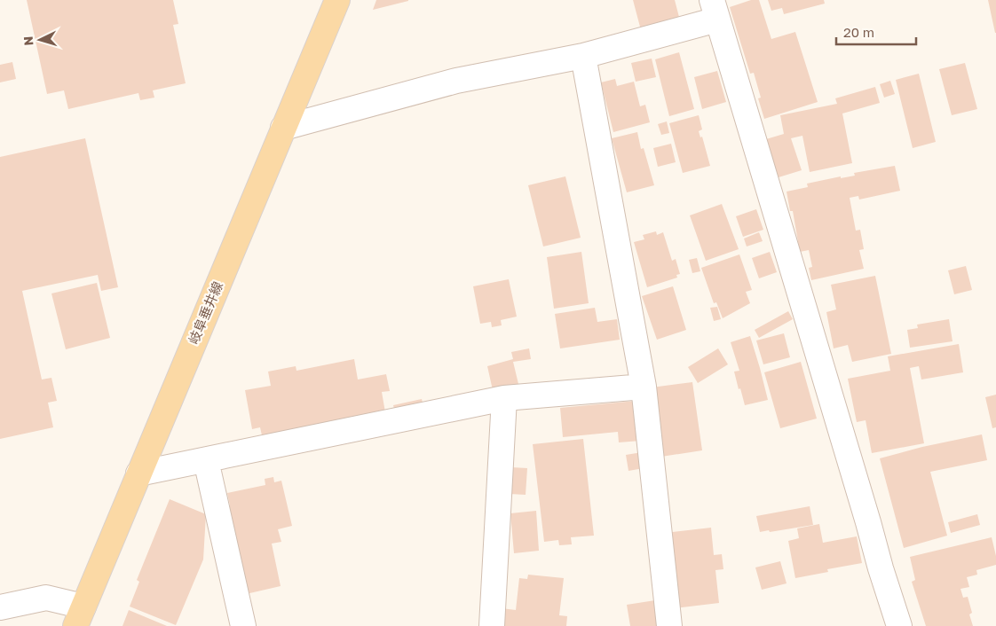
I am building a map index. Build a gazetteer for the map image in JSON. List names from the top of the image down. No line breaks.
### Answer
{"streets":{"main road":["岐阜垂井線"]},"scale_bar":"20 m","north":"left"}
